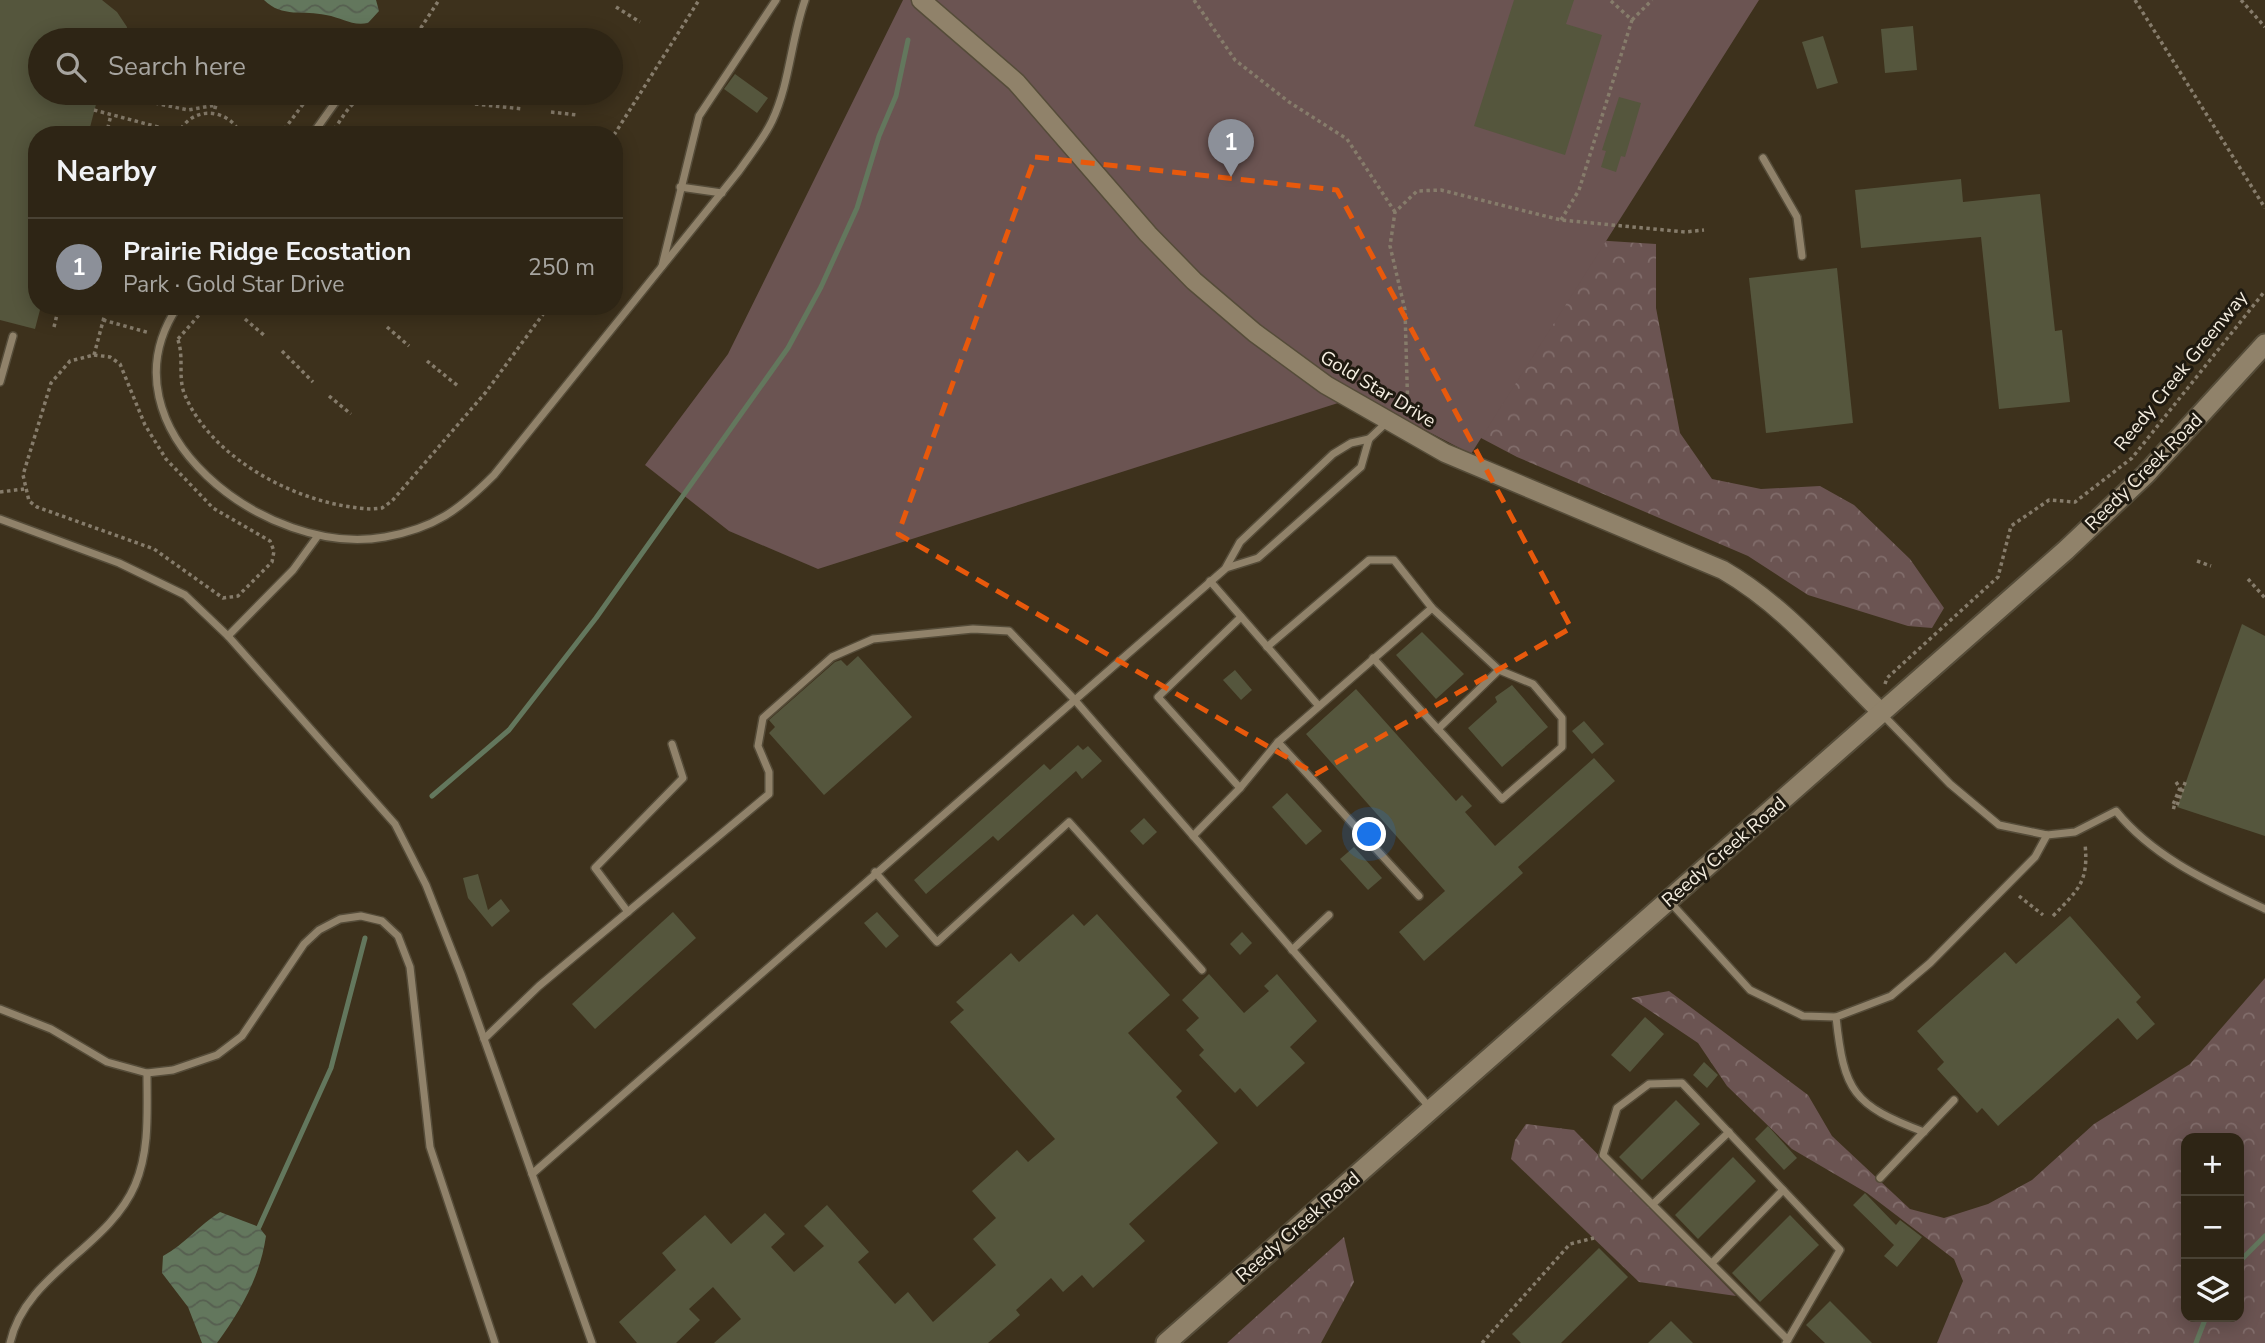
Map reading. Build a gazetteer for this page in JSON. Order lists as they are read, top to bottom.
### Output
{
  "streets": {
    "main road": ["Reedy Creek Road"],
    "street": ["Gold Star Drive"],
    "path": ["Reedy Creek Greenway"]
  },
  "crossings": [
    ["Gold Star Drive", "Reedy Creek Road"]
  ],
  "page": {
    "search": "Search here",
    "pins": "1",
    "heading": "Nearby",
    "list": [
      {
        "mark": "1",
        "name": "Prairie Ridge Ecostation",
        "note": "Park · Gold Star Drive",
        "value": "250 m"
      }
    ],
    "map_buttons": ["+", "−"]
  }
}
